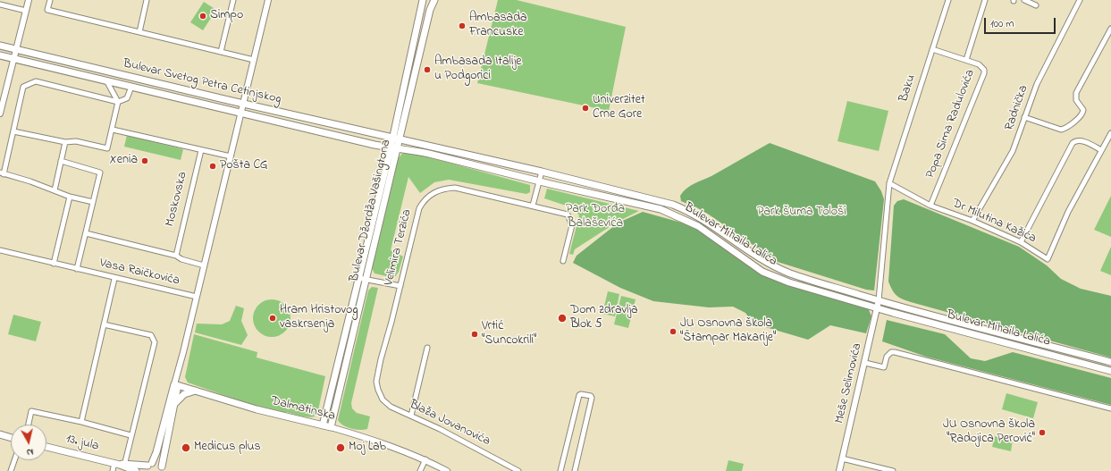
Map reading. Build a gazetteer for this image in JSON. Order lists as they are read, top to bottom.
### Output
{
  "streets": {
    "main road": [
      "Bulevar Svetog Petra Cetinjskog",
      "Bulevar Džordža Vašingtona",
      "Bulevar Mihaila Lalića",
      "Dalmatinska",
      "13. jula"
    ],
    "street": [
      "Baku",
      "Radnička",
      "Popa Sima Radulovića",
      "Moskovska",
      "Dr Milutina Kažića",
      "Velimira Terzića",
      "Vasa Raičkovića",
      "Meše Selimovića",
      "Blaža Jovanovića"
    ]
  },
  "crossings": [
    ["Bulevar Svetog Petra Cetinjskog", "Bulevar Džordža Vašingtona"],
    ["Bulevar Svetog Petra Cetinjskog", "Bulevar Mihaila Lalića"],
    ["Baku", "Popa Sima Radulovića"],
    ["Baku", "Dr Milutina Kažića"],
    ["Baku", "Bulevar Mihaila Lalića"],
    ["Baku", "Meše Selimovića"],
    ["Radnička", "Dr Milutina Kažića"],
    ["Popa Sima Radulovića", "Dr Milutina Kažića"],
    ["Moskovska", "Vasa Raičkovića"],
    ["Bulevar Džordža Vašingtona", "Bulevar Mihaila Lalića"],
    ["Bulevar Džordža Vašingtona", "Dalmatinska"],
    ["Bulevar Mihaila Lalića", "Meše Selimovića"],
    ["Velimira Terzića", "Blaža Jovanovića"]
  ],
  "parks": ["Park Đorđa Balaševića", "Park šuma Tološi"],
  "places": [
    "Simpo",
    "Ambasada Francuske",
    "Ambasada Italije u Podgorici",
    "Univerzitet Crne Gore",
    "Xenia",
    "Pošta CG",
    "Hram Hristovog vaskrsenja",
    "Dom zdravlja Blok 5",
    "JU Osnovna škola \"Štampar Makarije\"",
    "Vrtić \"Suncokrili\"",
    "JU Osnovna škola \"Radojica Perović\"",
    "Medicus plus",
    "Moj Lab"
  ],
  "scale_bar": "100 m",
  "north": "bottom"
}
